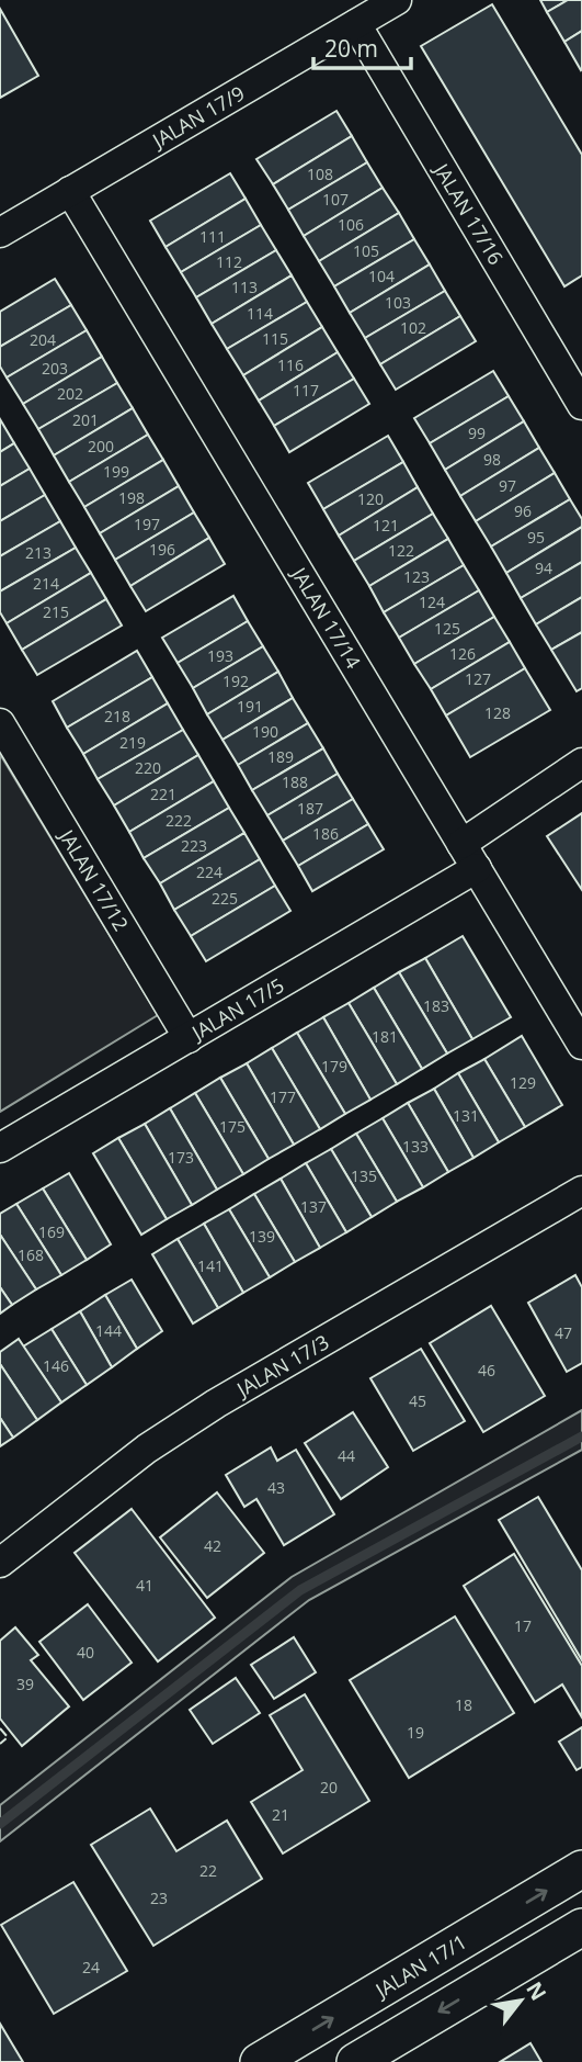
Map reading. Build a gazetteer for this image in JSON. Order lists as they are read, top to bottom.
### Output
{
  "streets": {
    "street": [
      "JALAN 17/9",
      "JALAN 17/16",
      "JALAN 17/14",
      "JALAN 17/12",
      "JALAN 17/5",
      "JALAN 17/3",
      "JALAN 17/1"
    ]
  },
  "crossings": [
    ["JALAN 17/9", "JALAN 17/16"],
    ["JALAN 17/9", "JALAN 17/14"],
    ["JALAN 17/14", "JALAN 17/5"],
    ["JALAN 17/12", "JALAN 17/5"]
  ],
  "house_numbers": [
    "108",
    "107",
    "106",
    "111",
    "105",
    "112",
    "104",
    "113",
    "103",
    "114",
    "102",
    "115",
    "204",
    "116",
    "203",
    "117",
    "202",
    "201",
    "99",
    "200",
    "98",
    "199",
    "97",
    "198",
    "120",
    "96",
    "197",
    "121",
    "95",
    "196",
    "122",
    "213",
    "94",
    "123",
    "214",
    "124",
    "215",
    "125",
    "126",
    "193",
    "127",
    "192",
    "191",
    "128",
    "218",
    "190",
    "219",
    "189",
    "220",
    "188",
    "221",
    "187",
    "222",
    "186",
    "223",
    "224",
    "225",
    "183",
    "181",
    "179",
    "129",
    "177",
    "131",
    "175",
    "133",
    "173",
    "135",
    "137",
    "169",
    "139",
    "168",
    "141",
    "144",
    "47",
    "146",
    "46",
    "45",
    "44",
    "43",
    "42",
    "41",
    "17",
    "40",
    "39",
    "18",
    "19",
    "20",
    "21",
    "22",
    "23",
    "24"
  ],
  "scale_bar": "20 m",
  "north": "top right"
}
